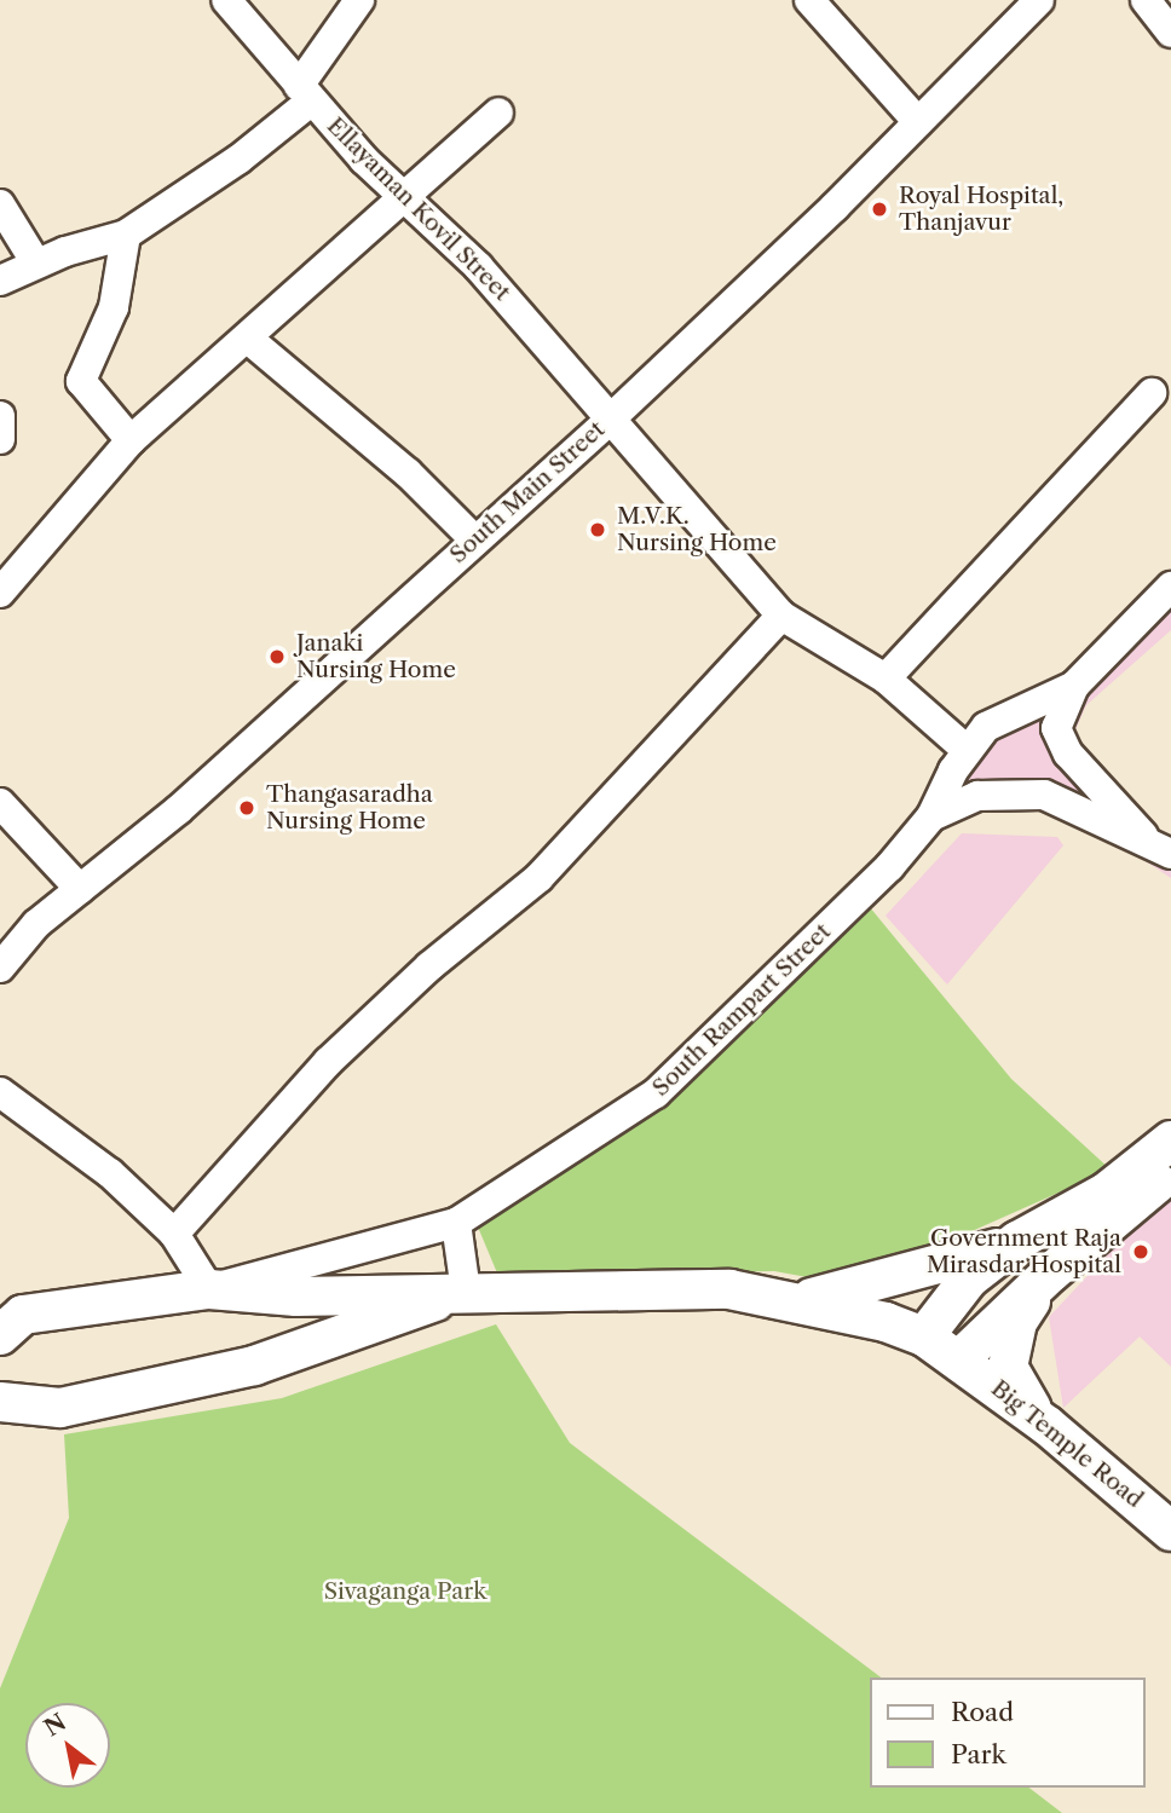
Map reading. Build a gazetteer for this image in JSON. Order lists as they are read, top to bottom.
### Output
{
  "streets": {
    "main road": ["Big Temple Road"],
    "street": ["Ellayaman Kovil Street", "South Main Street", "South Rampart Street"]
  },
  "crossings": [
    ["Ellayaman Kovil Street", "South Main Street"],
    ["Ellayaman Kovil Street", "South Rampart Street"]
  ],
  "parks": ["Sivaganga Park"],
  "places": [
    "Royal Hospital, Thanjavur",
    "M.V.K. Nursing Home",
    "Janaki Nursing Home",
    "Thangasaradha Nursing Home",
    "Government Raja Mirasdar Hospital"
  ],
  "legend": ["Road", "Park"],
  "north": "top left"
}
